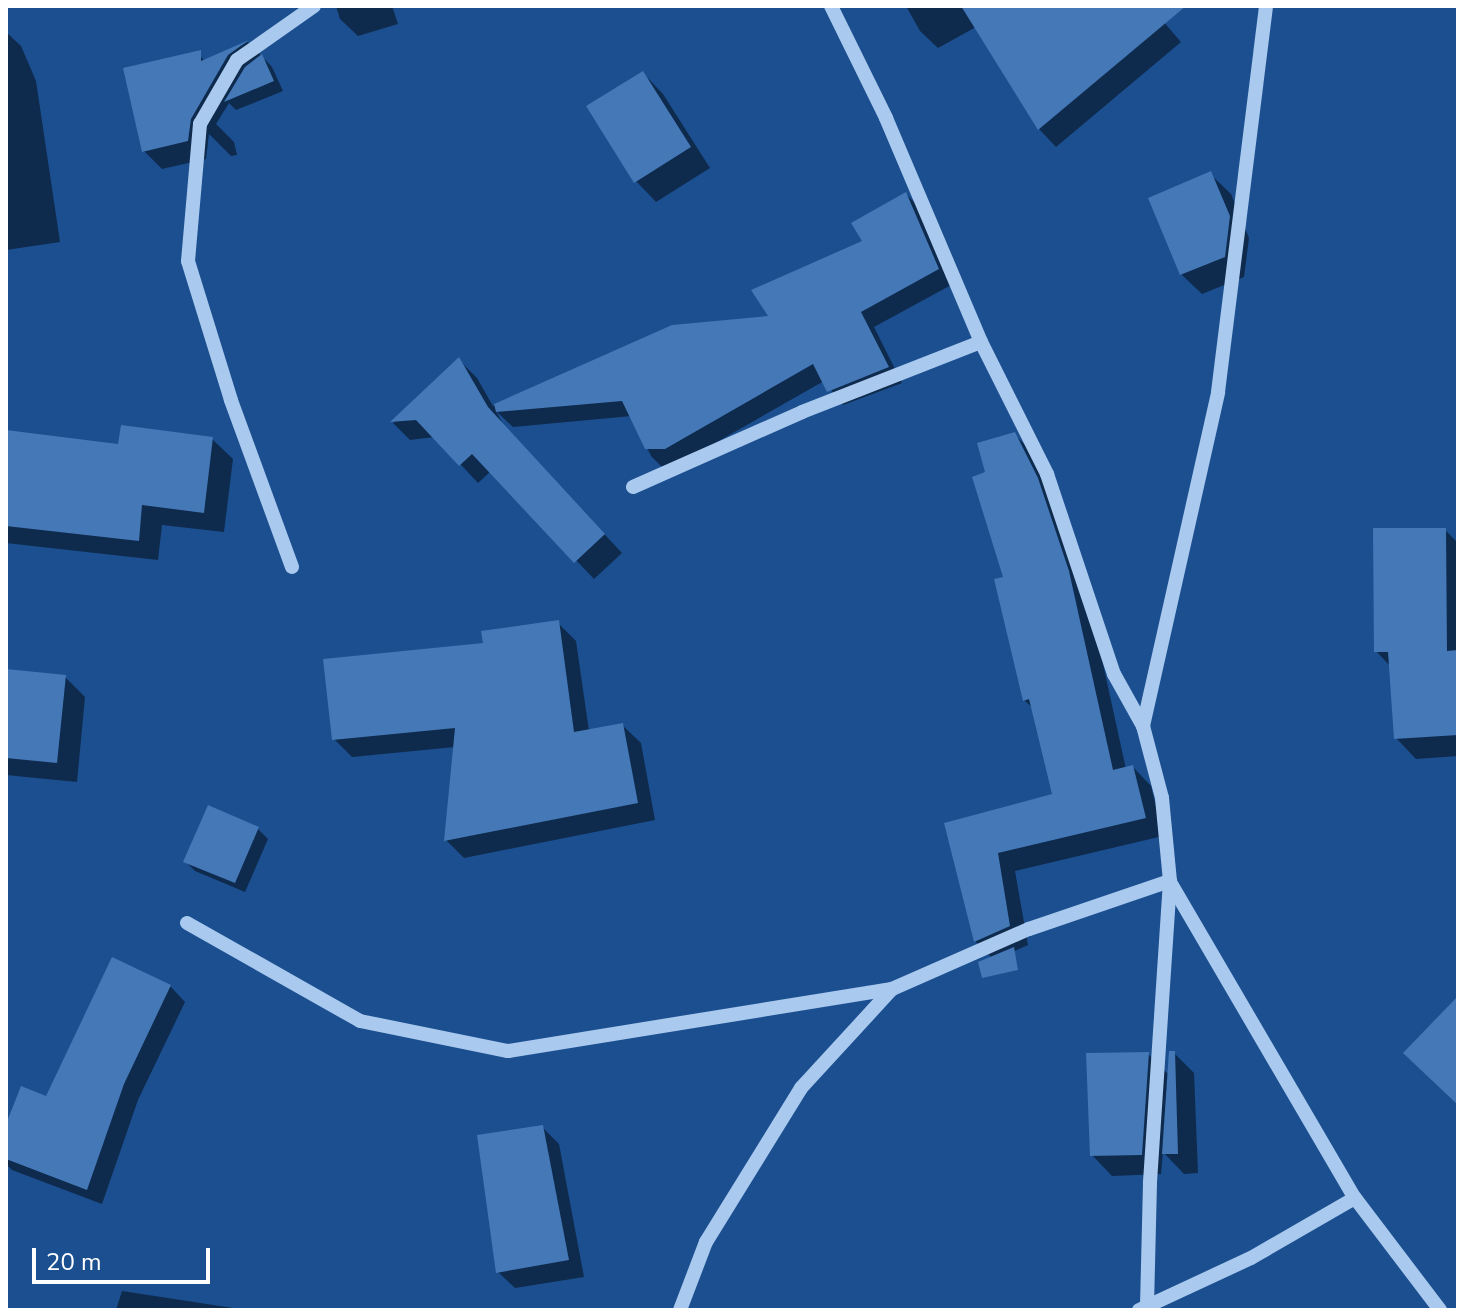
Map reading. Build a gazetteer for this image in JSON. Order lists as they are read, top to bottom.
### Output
{
  "scale_bar": "20 m"
}
